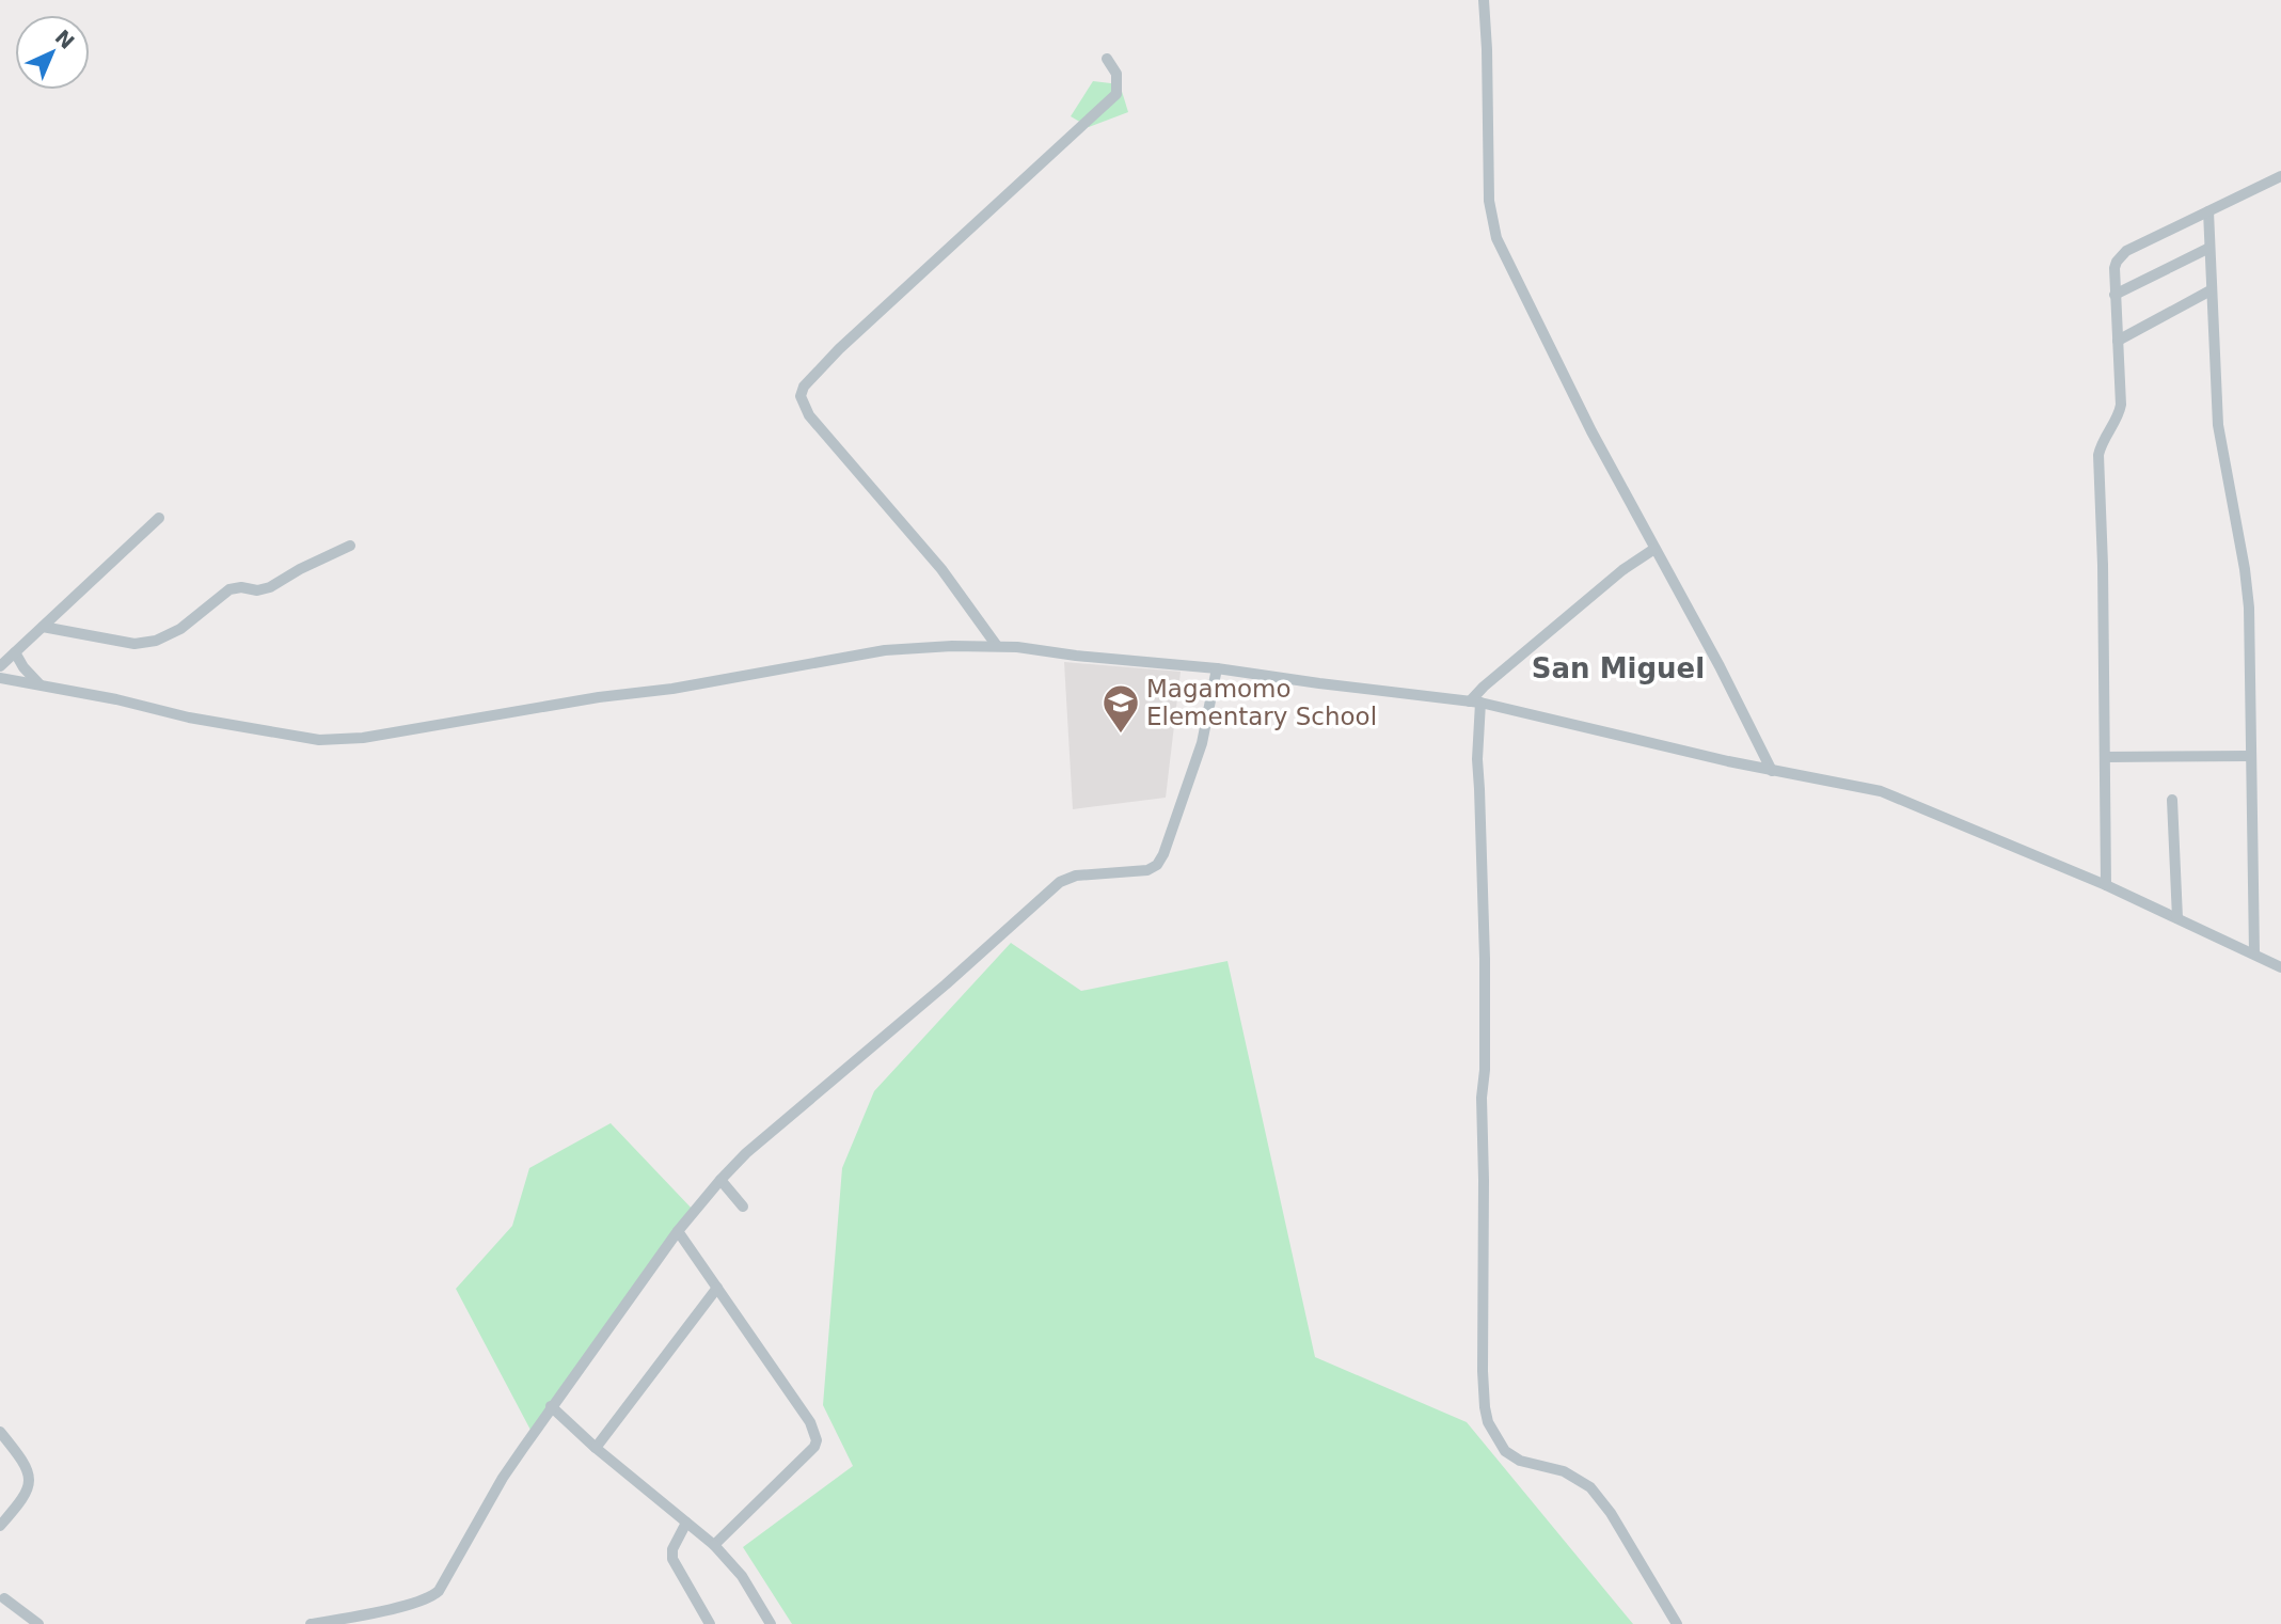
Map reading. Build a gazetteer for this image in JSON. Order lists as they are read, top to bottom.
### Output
{
  "districts": ["San Miguel"],
  "places": {
    "school or university": ["Magamomo Elementary School"]
  },
  "north": "top right"
}
